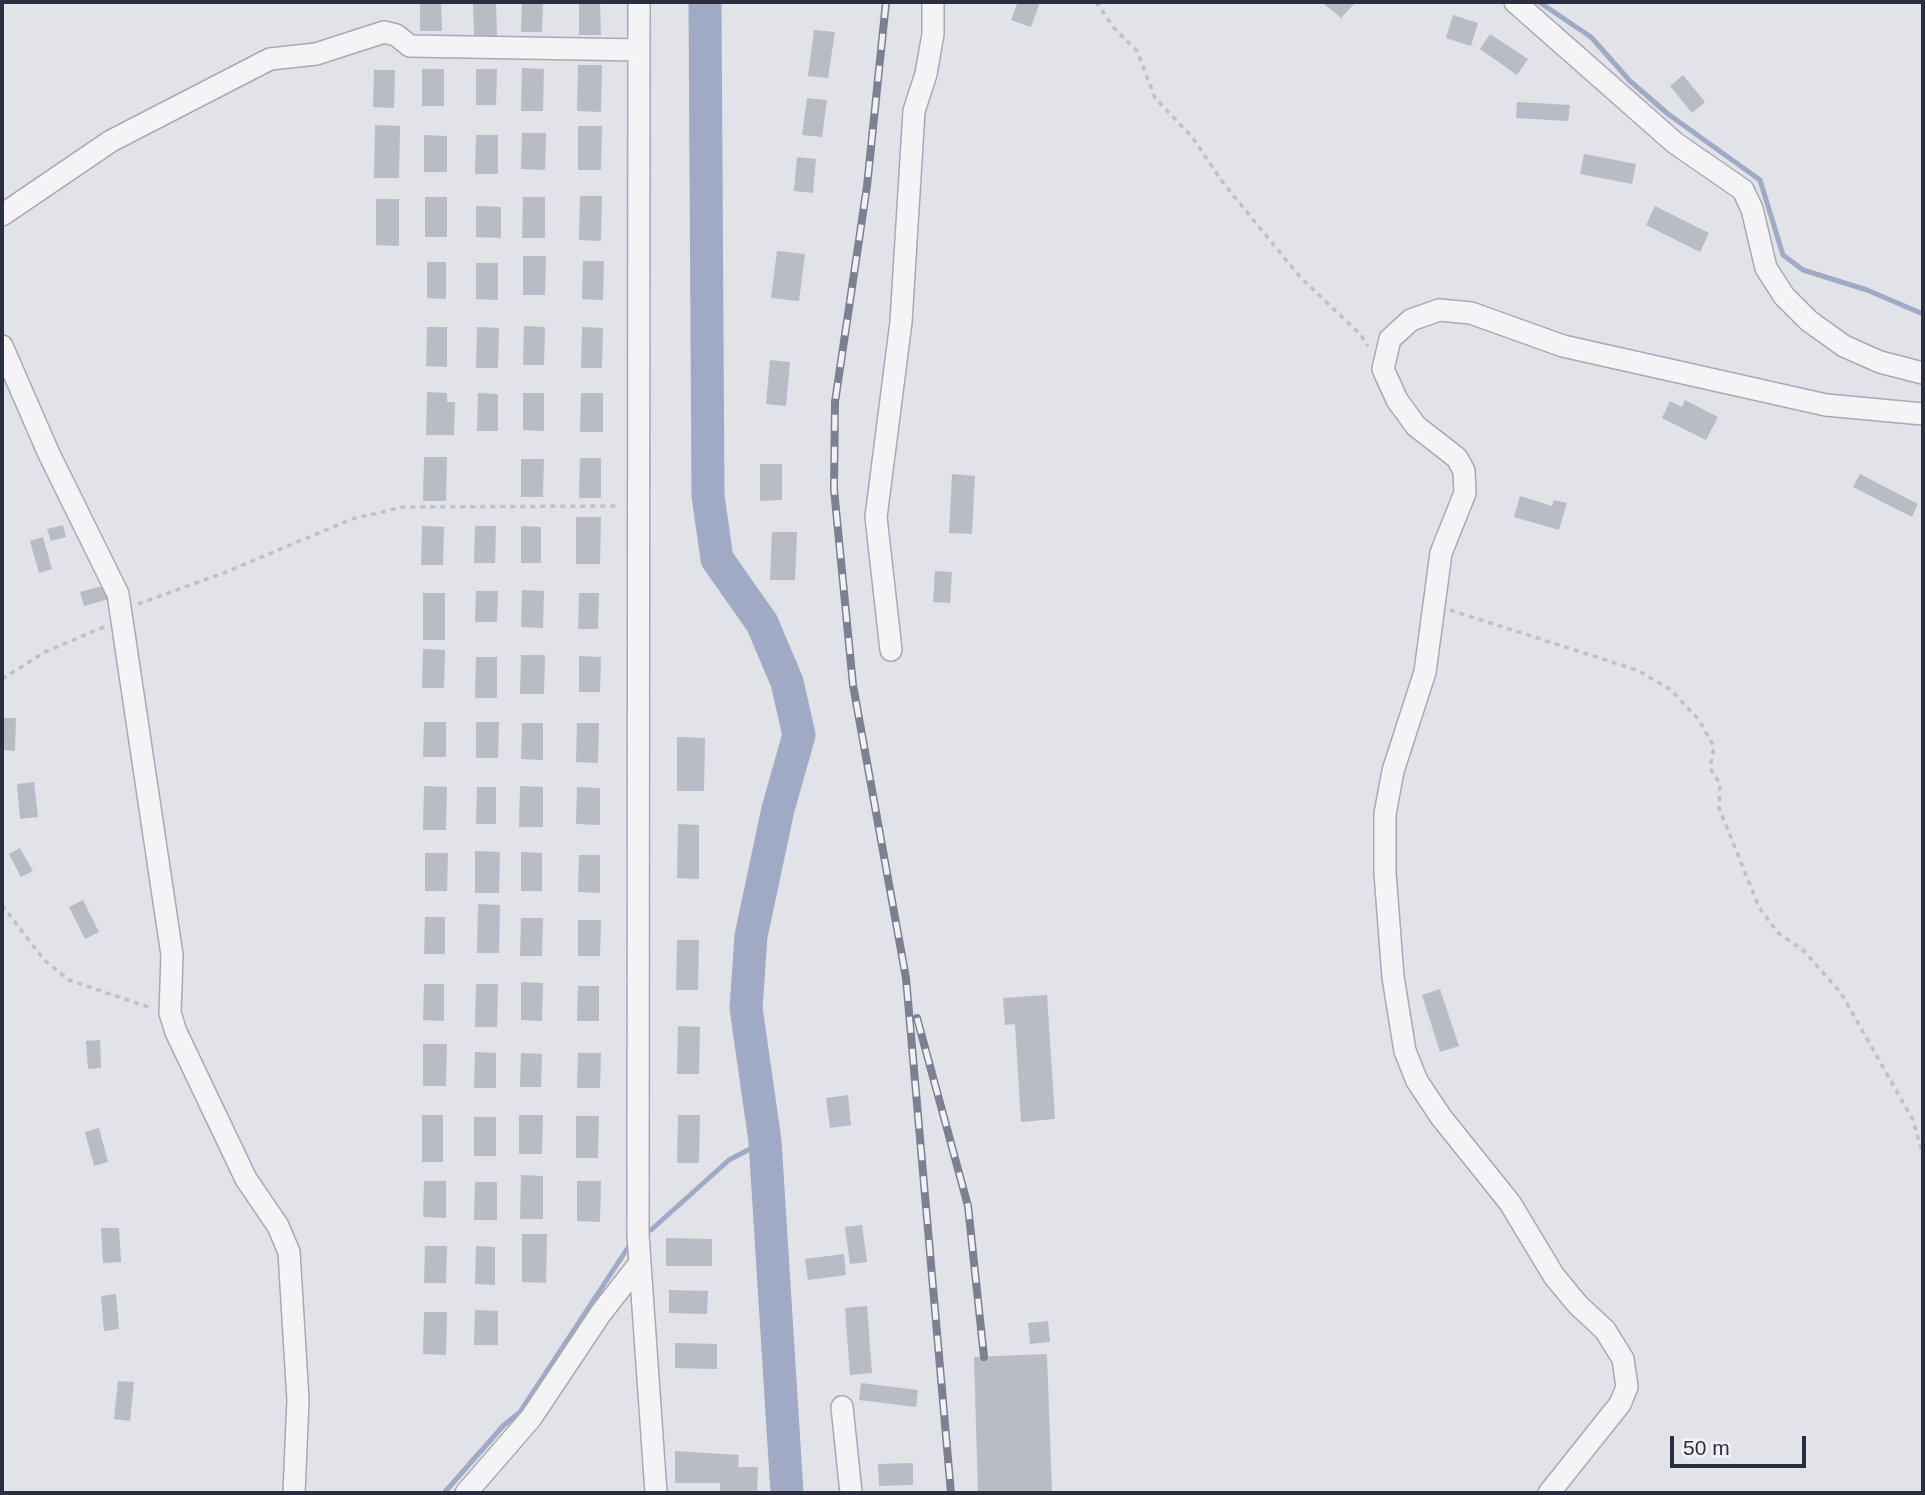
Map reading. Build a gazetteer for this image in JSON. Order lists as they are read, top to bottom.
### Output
{
  "scale_bar": "50 m"
}
